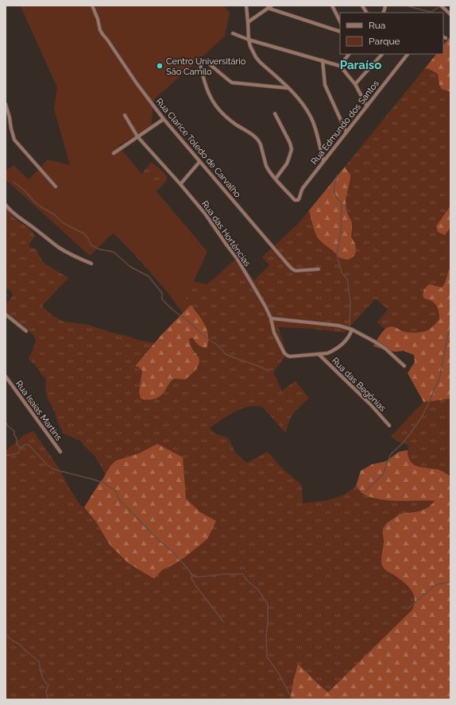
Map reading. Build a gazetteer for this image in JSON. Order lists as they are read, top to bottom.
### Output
{
  "streets": {
    "street": [
      "Rua Edmundo dos Santos",
      "Rua Clarice Toledo de Carvalho",
      "Rua das Hortências",
      "Rua das Begônias",
      "Rua Isaías Martins"
    ]
  },
  "crossings": [
    ["Rua das Hortências", "Rua das Begônias"]
  ],
  "districts": ["Paraíso"],
  "places": ["Centro Universitário São Camilo"],
  "legend": ["Rua", "Parque"]
}
